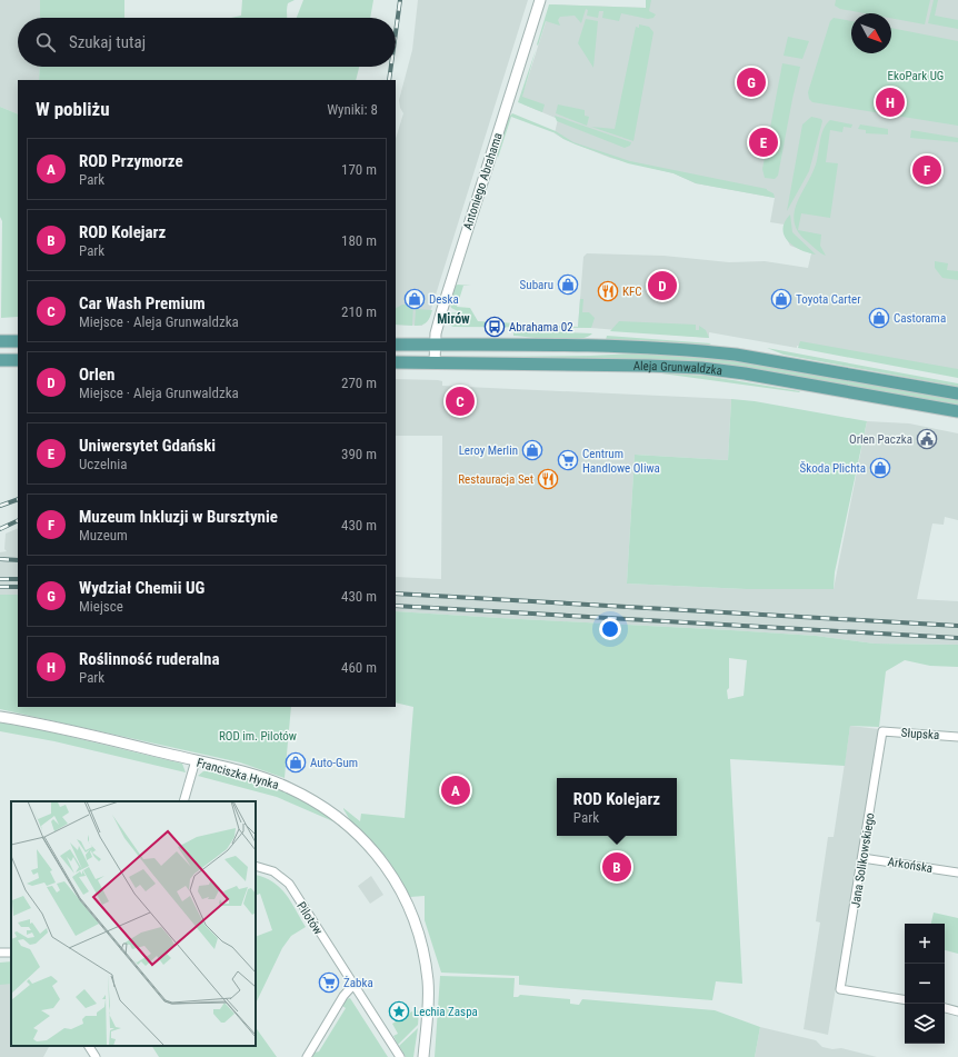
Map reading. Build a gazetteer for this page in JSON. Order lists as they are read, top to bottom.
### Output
{
  "streets": {
    "main road": ["Aleja Grunwaldzka"],
    "street": [
      "Antoniego Abrahama",
      "Słupska",
      "Franciszka Hynka",
      "Jana Solikowskiego",
      "Arkońska",
      "Pilotów"
    ]
  },
  "crossings": [
    ["Antoniego Abrahama", "Aleja Grunwaldzka"],
    ["Słupska", "Jana Solikowskiego"],
    ["Jana Solikowskiego", "Arkońska"]
  ],
  "districts": ["Mirów"],
  "parks": ["EkoPark UG", "ROD im. Pilotów"],
  "places": {
    "shop": [
      "Subaru",
      "Deska",
      "Toyota Carter",
      "Castorama",
      "Leroy Merlin",
      "Škoda Plichta",
      "Auto-Gum"
    ],
    "restaurant": ["KFC", "Restauracja Set"],
    "bus stop": ["Abrahama 02"],
    "public building": ["Orlen Paczka"],
    "supermarket": ["Centrum Handlowe Oliwa", "Żabka"],
    "place": ["Lechia Zaspa"]
  },
  "north": "bottom right",
  "page": {
    "search": "Szukaj tutaj",
    "pins": [
      "G",
      "H",
      "E",
      "F",
      "D",
      "C",
      "A",
      "B"
    ],
    "heading": ["W pobliżu", "Wyniki: 8"],
    "list": [
      {
        "mark": "A",
        "name": "ROD Przymorze",
        "note": "Park",
        "value": "170 m"
      },
      {
        "mark": "B",
        "name": "ROD Kolejarz",
        "note": "Park",
        "value": "180 m"
      },
      {
        "mark": "C",
        "name": "Car Wash Premium",
        "note": "Miejsce · Aleja Grunwaldzka",
        "value": "210 m"
      },
      {
        "mark": "D",
        "name": "Orlen",
        "note": "Miejsce · Aleja Grunwaldzka",
        "value": "270 m"
      },
      {
        "mark": "E",
        "name": "Uniwersytet Gdański",
        "note": "Uczelnia",
        "value": "390 m"
      },
      {
        "mark": "F",
        "name": "Muzeum Inkluzji w Bursztynie",
        "note": "Muzeum",
        "value": "430 m"
      },
      {
        "mark": "G",
        "name": "Wydział Chemii UG",
        "note": "Miejsce",
        "value": "430 m"
      },
      {
        "mark": "H",
        "name": "Roślinność ruderalna",
        "note": "Park",
        "value": "460 m"
      }
    ],
    "popup": ["ROD Kolejarz", "Park"],
    "map_buttons": ["+", "−"]
  }
}
